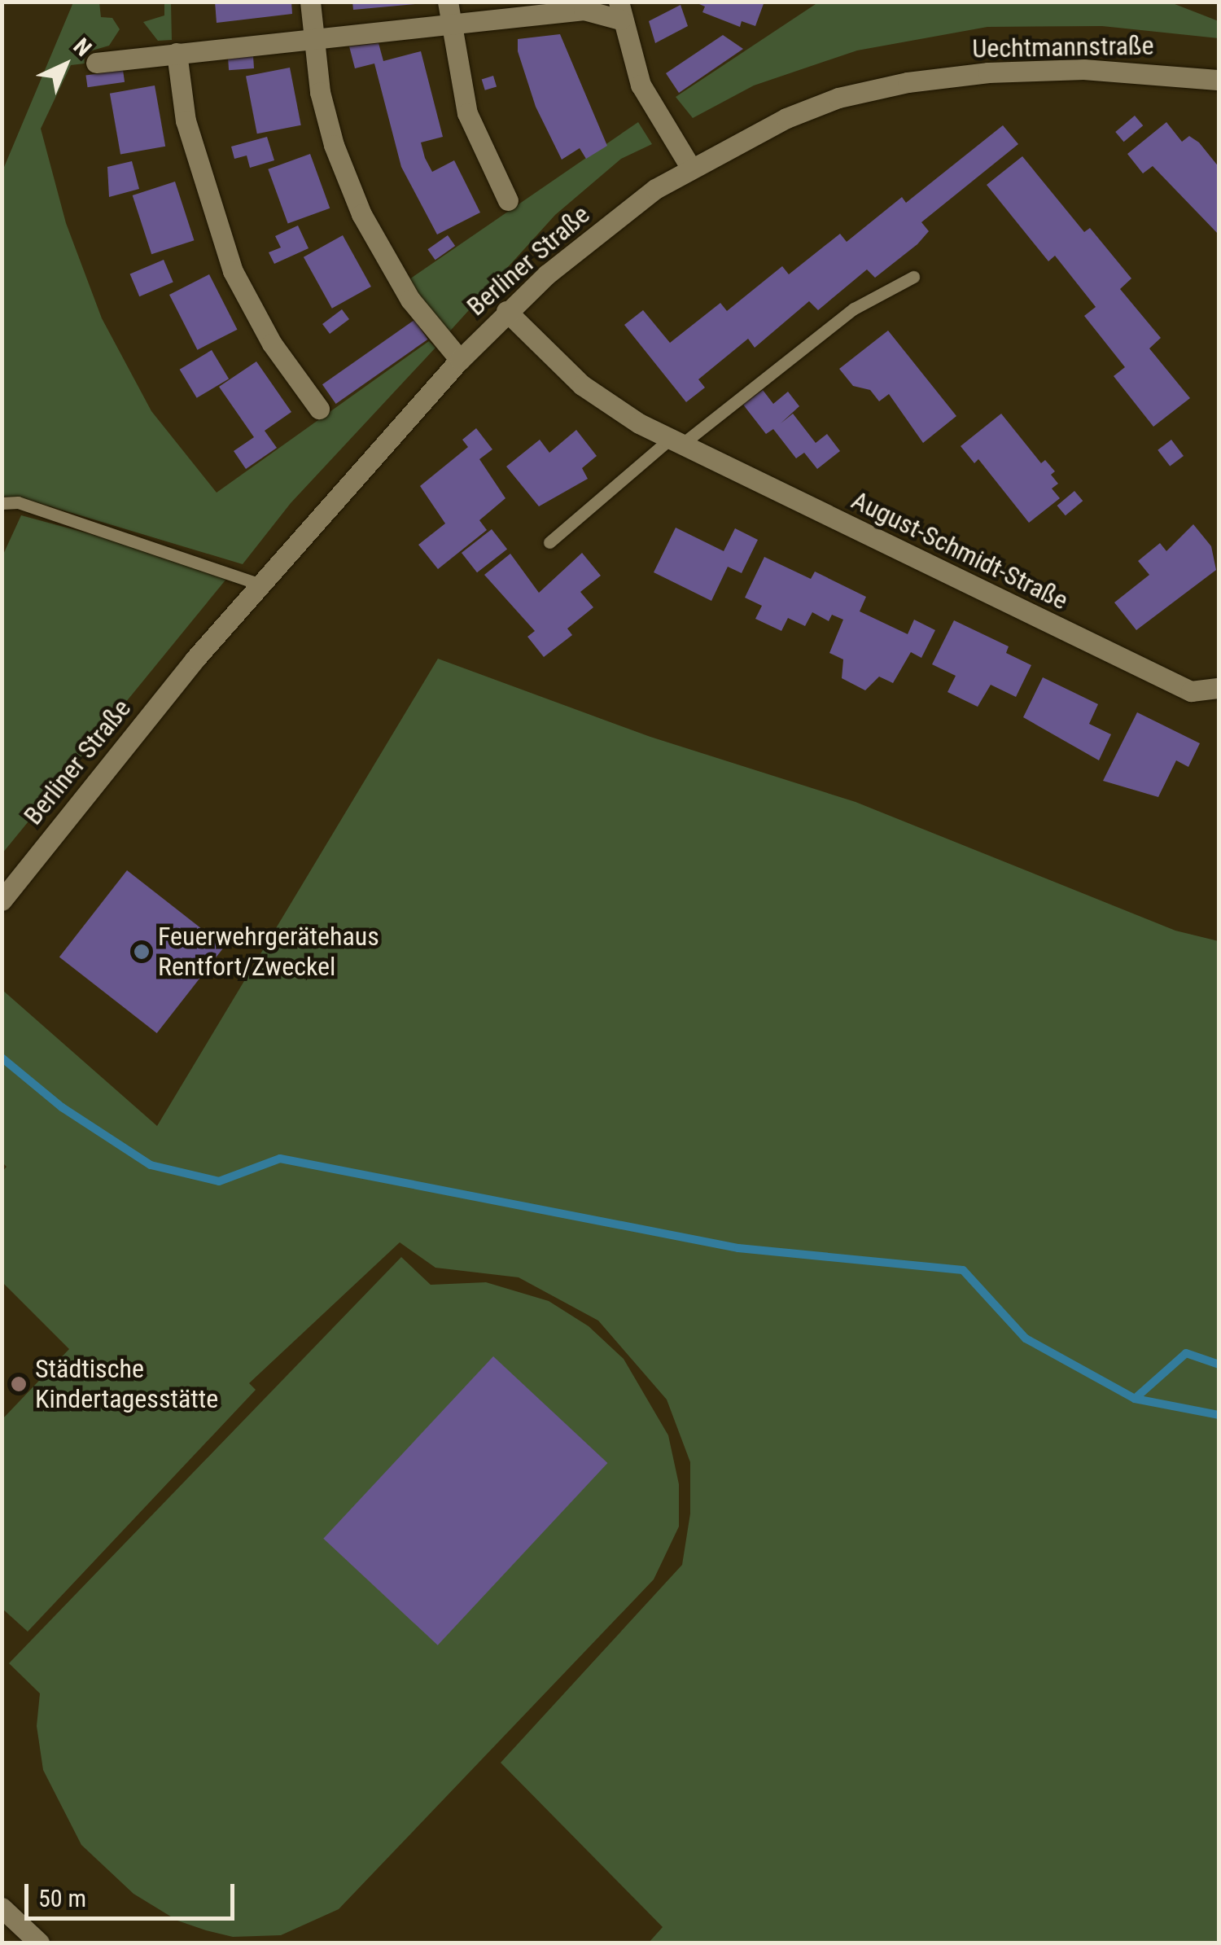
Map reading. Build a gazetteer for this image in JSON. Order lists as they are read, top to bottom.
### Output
{
  "streets": {
    "street": ["Uechtmannstraße", "Berliner Straße", "August-Schmidt-Straße"]
  },
  "crossings": [
    ["Uechtmannstraße", "Berliner Straße"],
    ["Berliner Straße", "August-Schmidt-Straße"]
  ],
  "places": ["Feuerwehrgerätehaus Rentfort/Zweckel", "Städtische Kindertagesstätte"],
  "scale_bar": "50 m",
  "north": "top right"
}
